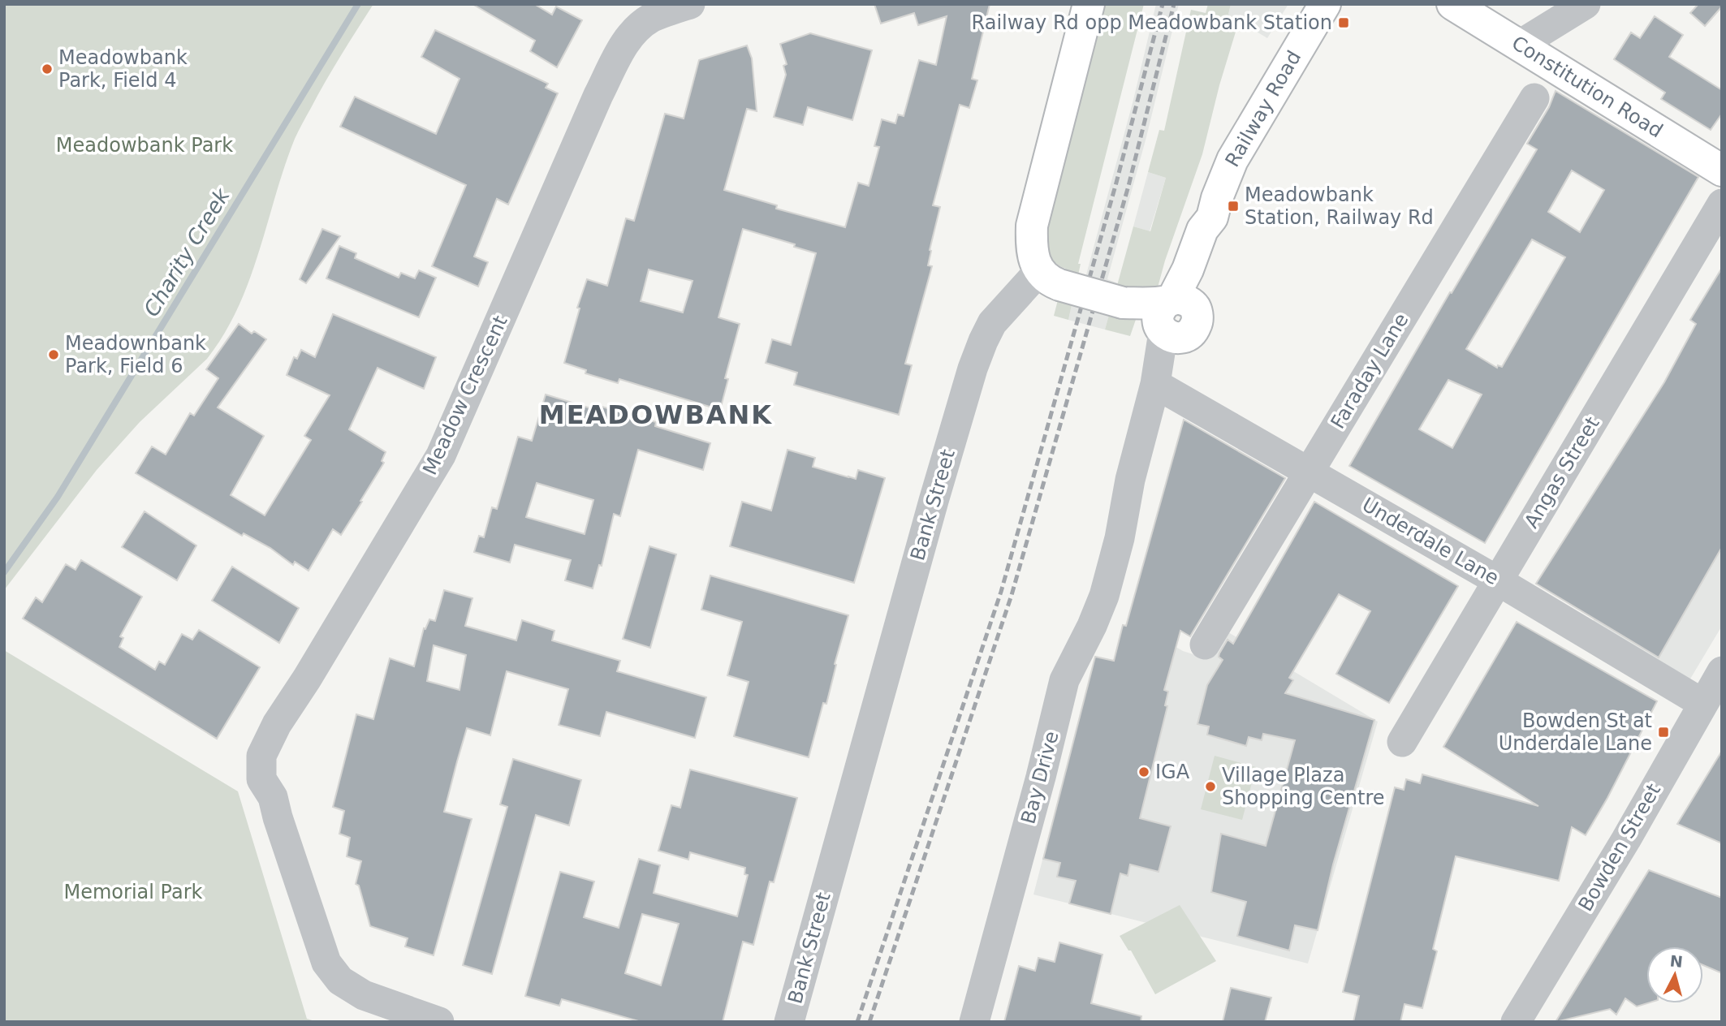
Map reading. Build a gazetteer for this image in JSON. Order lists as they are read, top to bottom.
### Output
{
  "streets": {
    "main road": ["Constitution Road", "Railway Road"],
    "street": [
      "Faraday Lane",
      "Meadow Crescent",
      "Angas Street",
      "Bank Street",
      "Underdale Lane",
      "Bay Drive",
      "Bowden Street"
    ]
  },
  "crossings": [
    ["Railway Road", "Bay Drive"],
    ["Faraday Lane", "Underdale Lane"],
    ["Angas Street", "Underdale Lane"],
    ["Underdale Lane", "Bay Drive"],
    ["Underdale Lane", "Bowden Street"]
  ],
  "districts": ["MEADOWBANK"],
  "water": ["Charity Creek"],
  "parks": ["Meadowbank Park", "Memorial Park"],
  "places": {
    "transit": ["Railway Rd opp Meadowbank Station", "Meadowbank Station, Railway Rd", "Bowden St at Underdale Lane"],
    "other": [
      "Meadowbank Park, Field 4",
      "Meadownbank Park, Field 6",
      "IGA",
      "Village Plaza Shopping Centre"
    ]
  },
  "north": "top"
}
